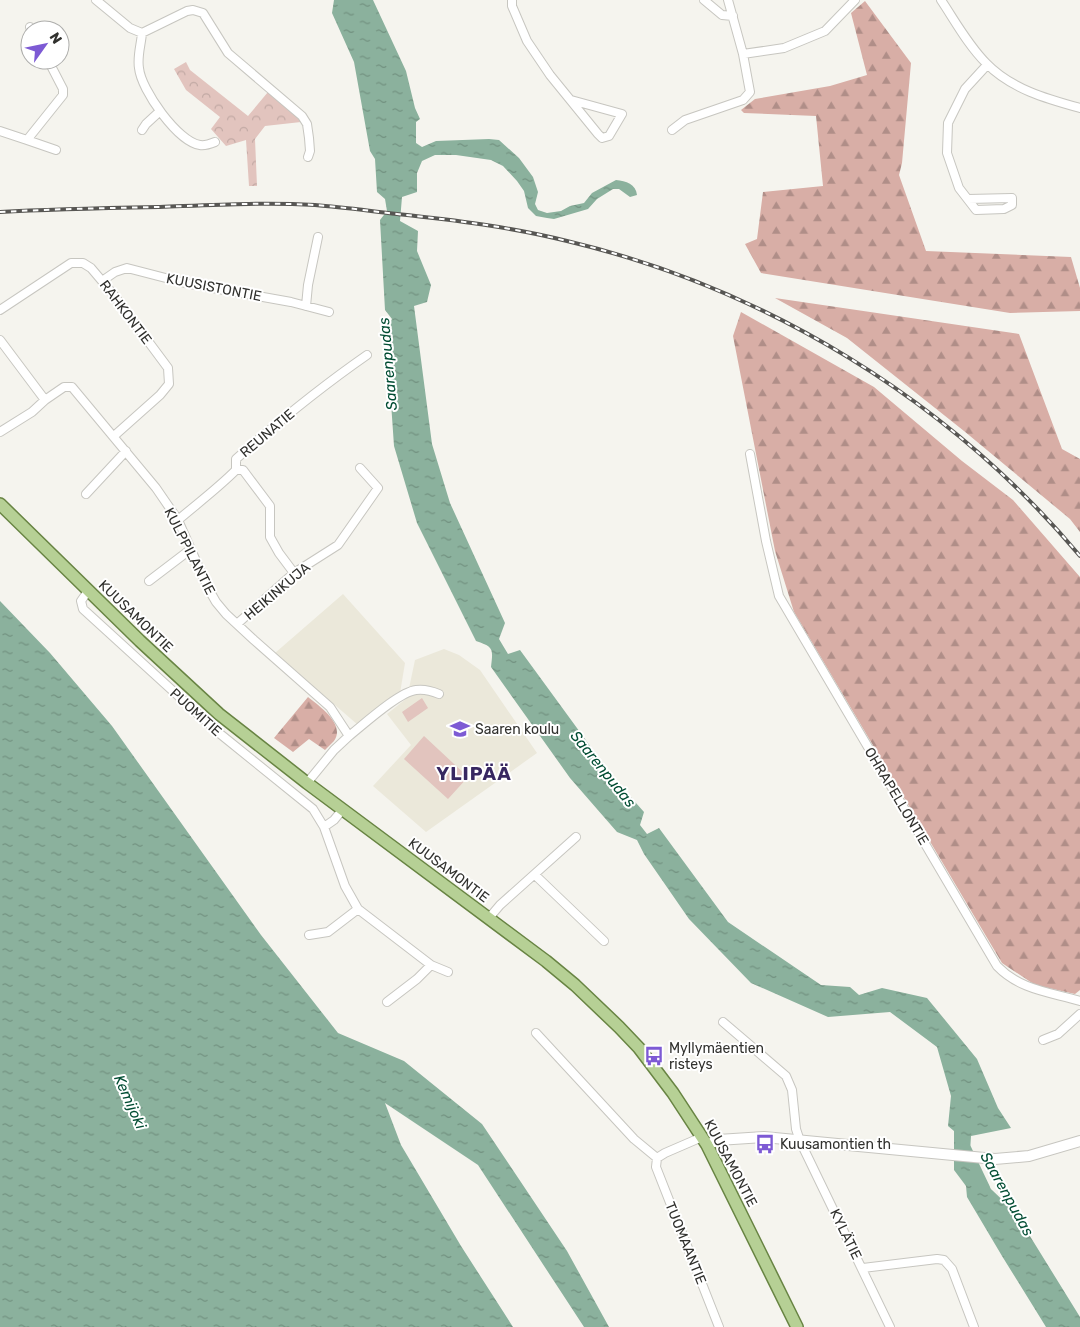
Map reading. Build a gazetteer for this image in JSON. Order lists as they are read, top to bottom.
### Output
{
  "streets": {
    "main road": ["KUUSAMONTIE"],
    "street": [
      "KUUSISTONTIE",
      "RAHKONTIE",
      "REUNATIE",
      "KULPPILANTIE",
      "HEIKINKUJA",
      "PUOMITIE",
      "OHRAPELLONTIE",
      "KYLÄTIE",
      "TUOMAANTIE"
    ]
  },
  "crossings": [
    ["KUUSISTONTIE", "RAHKONTIE"],
    ["RAHKONTIE", "KULPPILANTIE"],
    ["REUNATIE", "KULPPILANTIE"],
    ["KULPPILANTIE", "HEIKINKUJA"],
    ["KUUSAMONTIE", "PUOMITIE"]
  ],
  "districts": ["YLIPÄÄ"],
  "water": ["Saarenpudas", "Kemijoki"],
  "places": {
    "school or university": ["Saaren koulu"],
    "bus stop": ["Myllymäentien risteys", "Kuusamontien th"]
  },
  "north": "top right"
}
